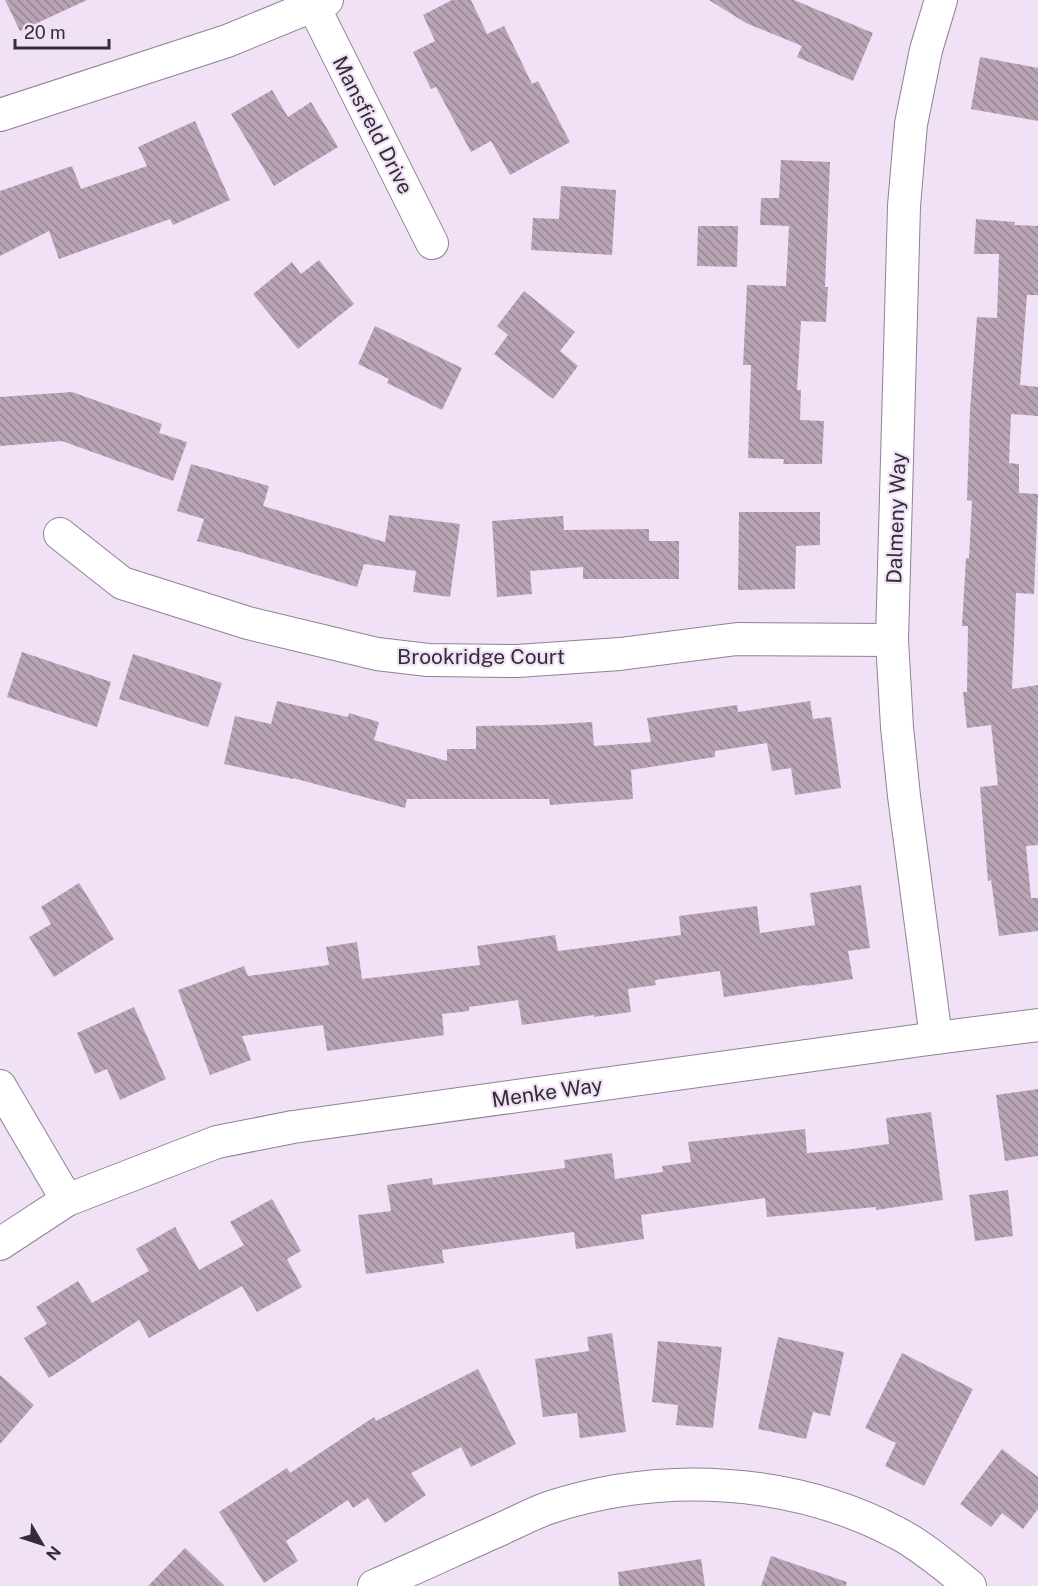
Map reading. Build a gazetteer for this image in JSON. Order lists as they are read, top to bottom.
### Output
{
  "streets": {
    "street": [
      "Mansfield Drive",
      "Dalmeny Way",
      "Brookridge Court",
      "Menke Way"
    ]
  },
  "crossings": [
    ["Dalmeny Way", "Brookridge Court"],
    ["Dalmeny Way", "Menke Way"]
  ],
  "scale_bar": "20 m",
  "north": "bottom right"
}
